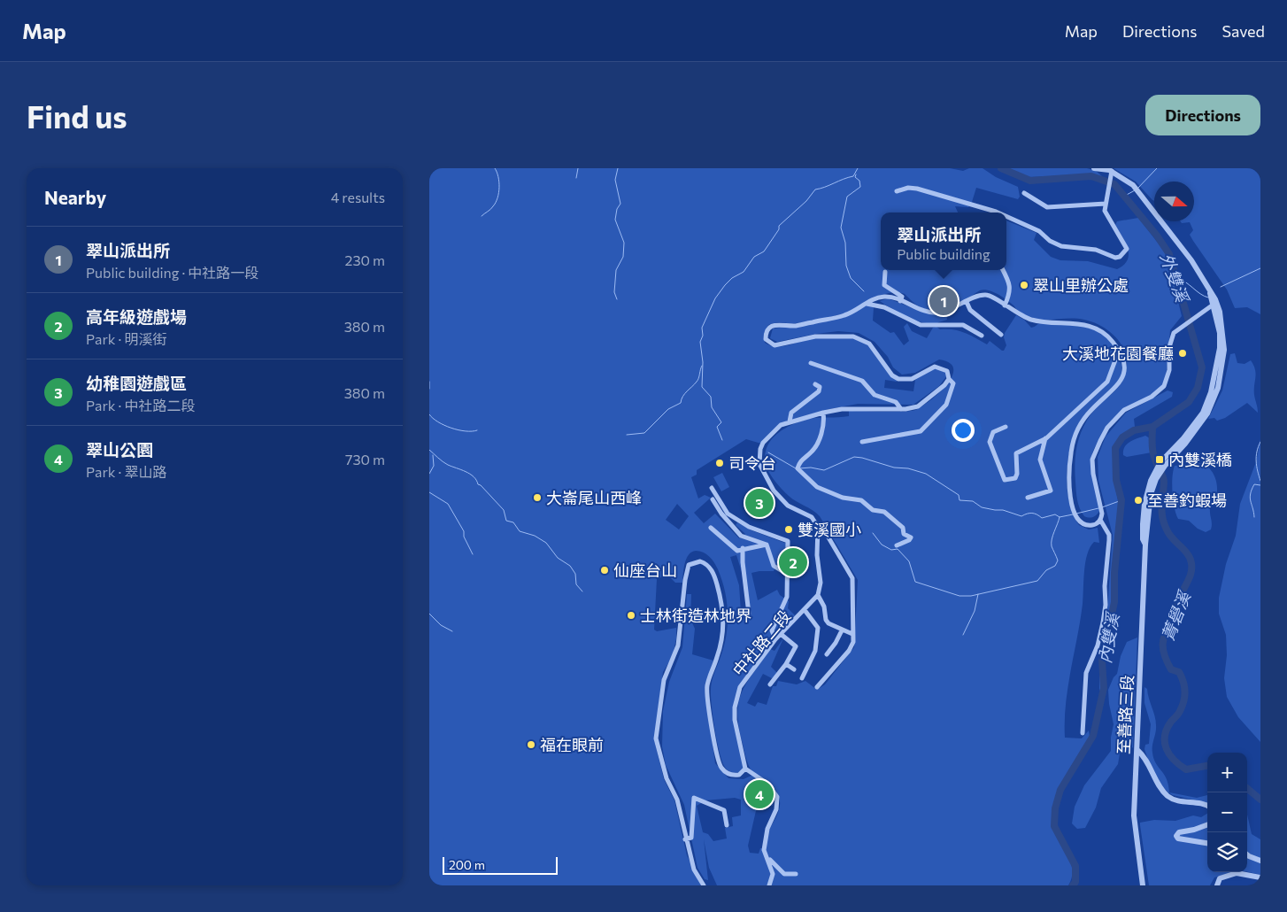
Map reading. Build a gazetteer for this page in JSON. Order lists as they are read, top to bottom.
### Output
{
  "streets": {
    "street": ["中社路二段", "至善路三段"]
  },
  "water": ["外雙溪", "菁礐溪", "內雙溪"],
  "places": {
    "other": [
      "翠山里辦公處",
      "大溪地花園餐廳",
      "司令台",
      "大崙尾山西峰",
      "至善釣蝦場",
      "雙溪國小",
      "仙座台山",
      "士林街造林地界",
      "福在眼前"
    ],
    "transit": ["內雙溪橋"]
  },
  "scale_bar": "200 m",
  "north": "right",
  "page": {
    "header": "Map",
    "nav": ["Map", "Directions", "Saved"],
    "buttons": "Directions",
    "title": "Find us",
    "heading": ["Nearby", "4 results"],
    "popup": ["翠山派出所", "Public building"],
    "list": [
      {
        "mark": "1",
        "name": "翠山派出所",
        "note": "Public building · 中社路一段",
        "value": "230 m"
      },
      {
        "mark": "2",
        "name": "高年級遊戲場",
        "note": "Park · 明溪街",
        "value": "380 m"
      },
      {
        "mark": "3",
        "name": "幼稚園遊戲區",
        "note": "Park · 中社路二段",
        "value": "380 m"
      },
      {
        "mark": "4",
        "name": "翠山公園",
        "note": "Park · 翠山路",
        "value": "730 m"
      }
    ],
    "pins": [
      "1",
      "3",
      "2",
      "4"
    ],
    "map_buttons": ["+", "−"],
    "scale": "200 m"
  }
}
